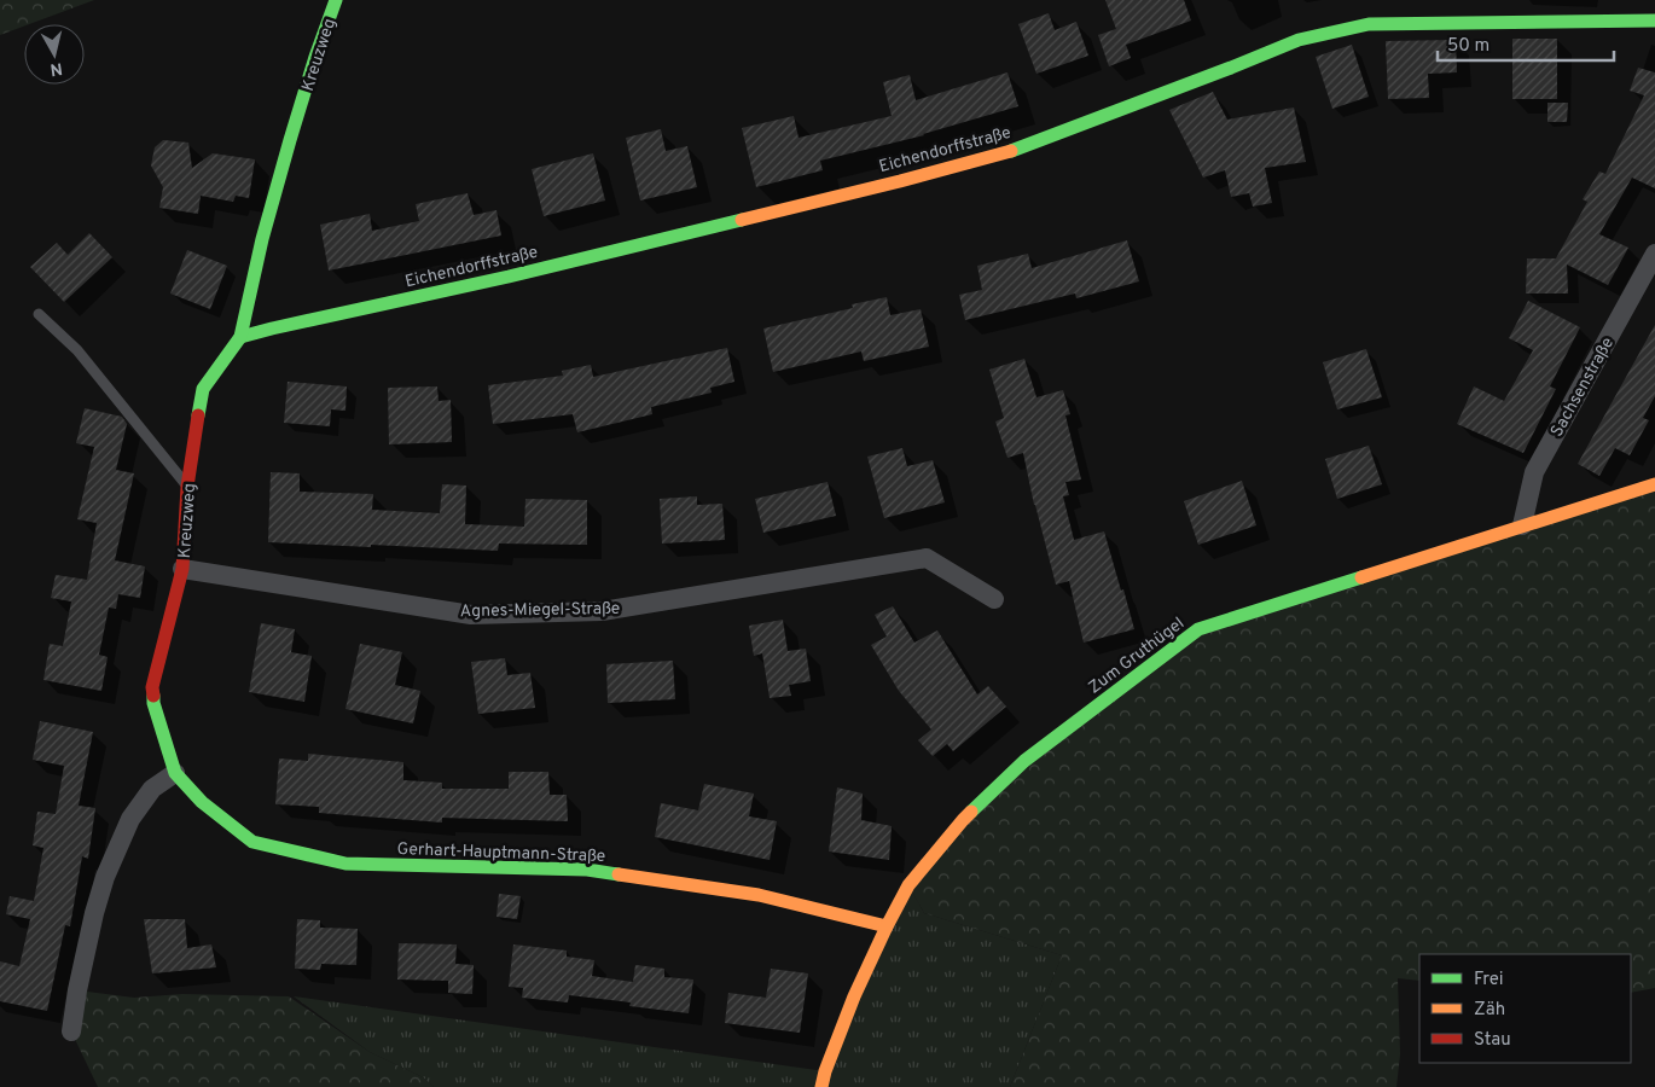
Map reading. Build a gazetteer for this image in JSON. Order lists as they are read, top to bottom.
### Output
{
  "streets": {
    "street": [
      "Kreuzweg",
      "Eichendorffstraße",
      "Sachsenstraße",
      "Agnes-Miegel-Straße",
      "Zum Gruthügel",
      "Gerhart-Hauptmann-Straße"
    ]
  },
  "crossings": [
    ["Kreuzweg", "Eichendorffstraße"],
    ["Kreuzweg", "Agnes-Miegel-Straße"],
    ["Kreuzweg", "Gerhart-Hauptmann-Straße"],
    ["Sachsenstraße", "Zum Gruthügel"],
    ["Zum Gruthügel", "Gerhart-Hauptmann-Straße"]
  ],
  "legend": ["Frei", "Zäh", "Stau"],
  "scale_bar": "50 m",
  "north": "bottom"
}
